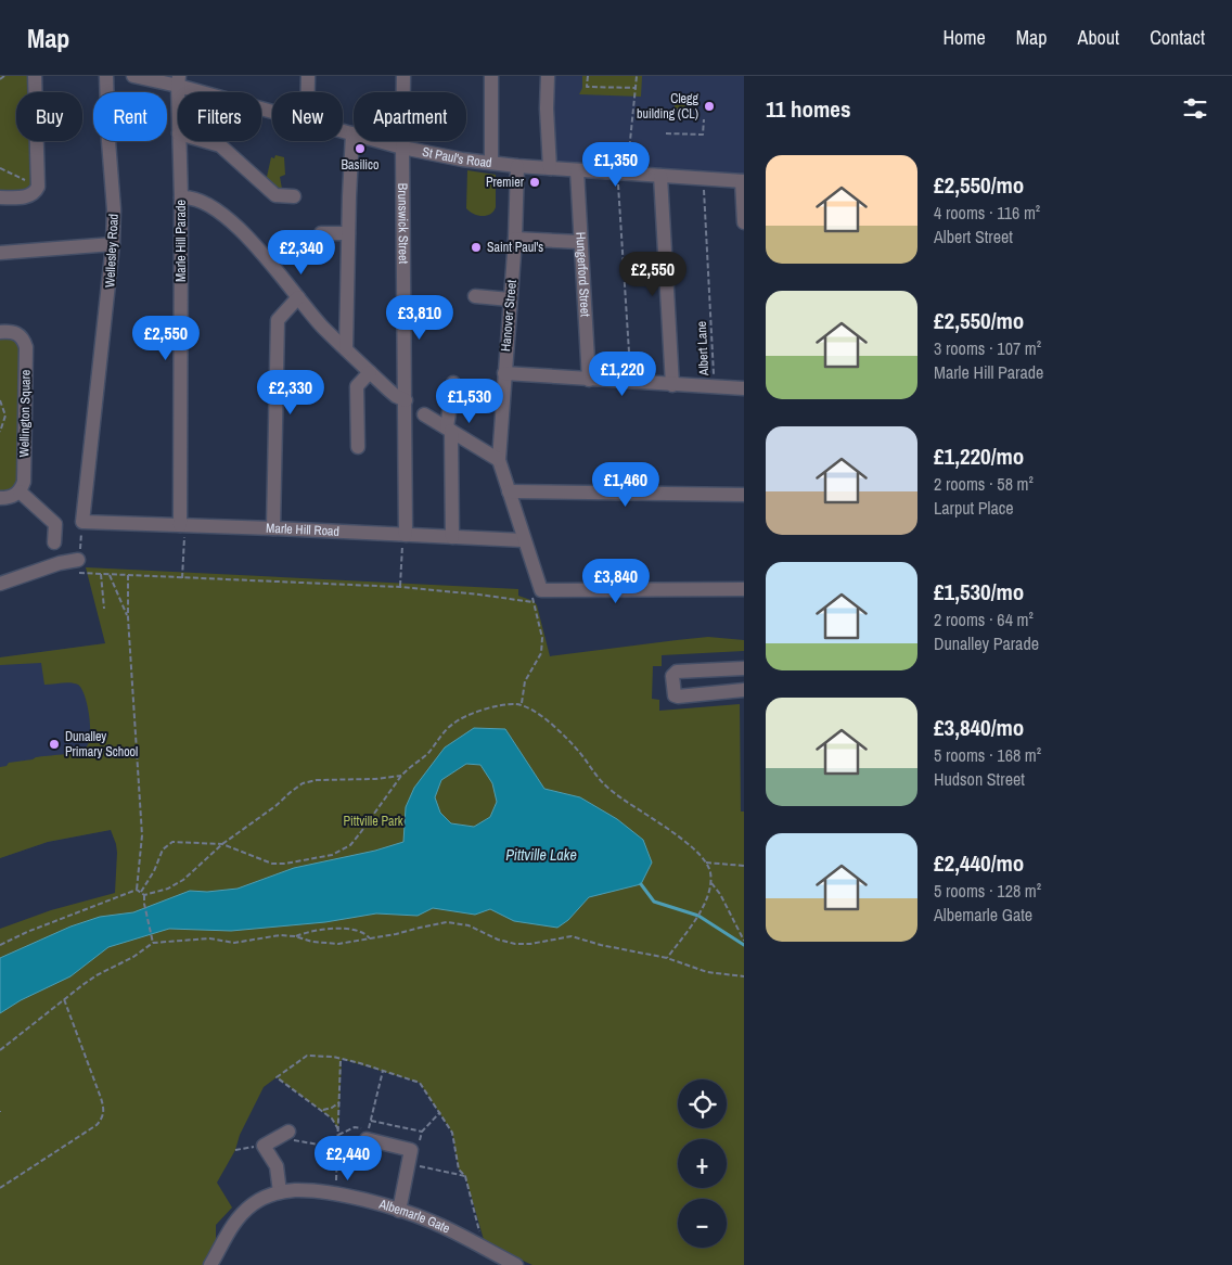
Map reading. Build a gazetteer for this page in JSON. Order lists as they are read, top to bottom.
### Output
{
  "streets": {
    "street": [
      "St Paul's Road",
      "Brunswick Street",
      "Marle Hill Parade",
      "Wellesley Road",
      "Hungerford Street",
      "Hanover Street",
      "Wellington Square",
      "Marle Hill Road",
      "Albemarle Gate"
    ],
    "path": ["Albert Lane"]
  },
  "crossings": [
    ["St Paul's Road", "Brunswick Street"],
    ["St Paul's Road", "Hungerford Street"],
    ["St Paul's Road", "Hanover Street"],
    ["St Paul's Road", "Albert Lane"],
    ["Brunswick Street", "Marle Hill Road"],
    ["Marle Hill Parade", "Marle Hill Road"],
    ["Wellesley Road", "Marle Hill Road"],
    ["Hanover Street", "Marle Hill Road"]
  ],
  "water": ["Pittville Lake"],
  "parks": ["Pittville Park"],
  "places": [
    "Clegg building (CL)",
    "Basilico",
    "Premier",
    "Saint Paul's",
    "Dunalley Primary School"
  ],
  "page": {
    "header": "Map",
    "nav": [
      "Home",
      "Map",
      "About",
      "Contact"
    ],
    "heading": "11 homes",
    "chip": [
      "Buy",
      "Rent",
      "Filters",
      "New",
      "Apartment"
    ],
    "list": [
      {
        "name": "£2,550/mo",
        "note": "4 rooms · 116 m² · Albert Street"
      },
      {
        "name": "£2,550/mo",
        "note": "3 rooms · 107 m² · Marle Hill Parade"
      },
      {
        "name": "£1,220/mo",
        "note": "2 rooms · 58 m² · Larput Place"
      },
      {
        "name": "£1,530/mo",
        "note": "2 rooms · 64 m² · Dunalley Parade"
      },
      {
        "name": "£3,840/mo",
        "note": "5 rooms · 168 m² · Hudson Street"
      },
      {
        "name": "£2,440/mo",
        "note": "5 rooms · 128 m² · Albemarle Gate"
      }
    ],
    "price": [
      "£1,350",
      "£2,340",
      "£2,550",
      "£3,810",
      "£2,550",
      "£1,220",
      "£2,330",
      "£1,530",
      "£1,460",
      "£3,840",
      "£2,440"
    ],
    "map_buttons": ["+", "−"]
  }
}
